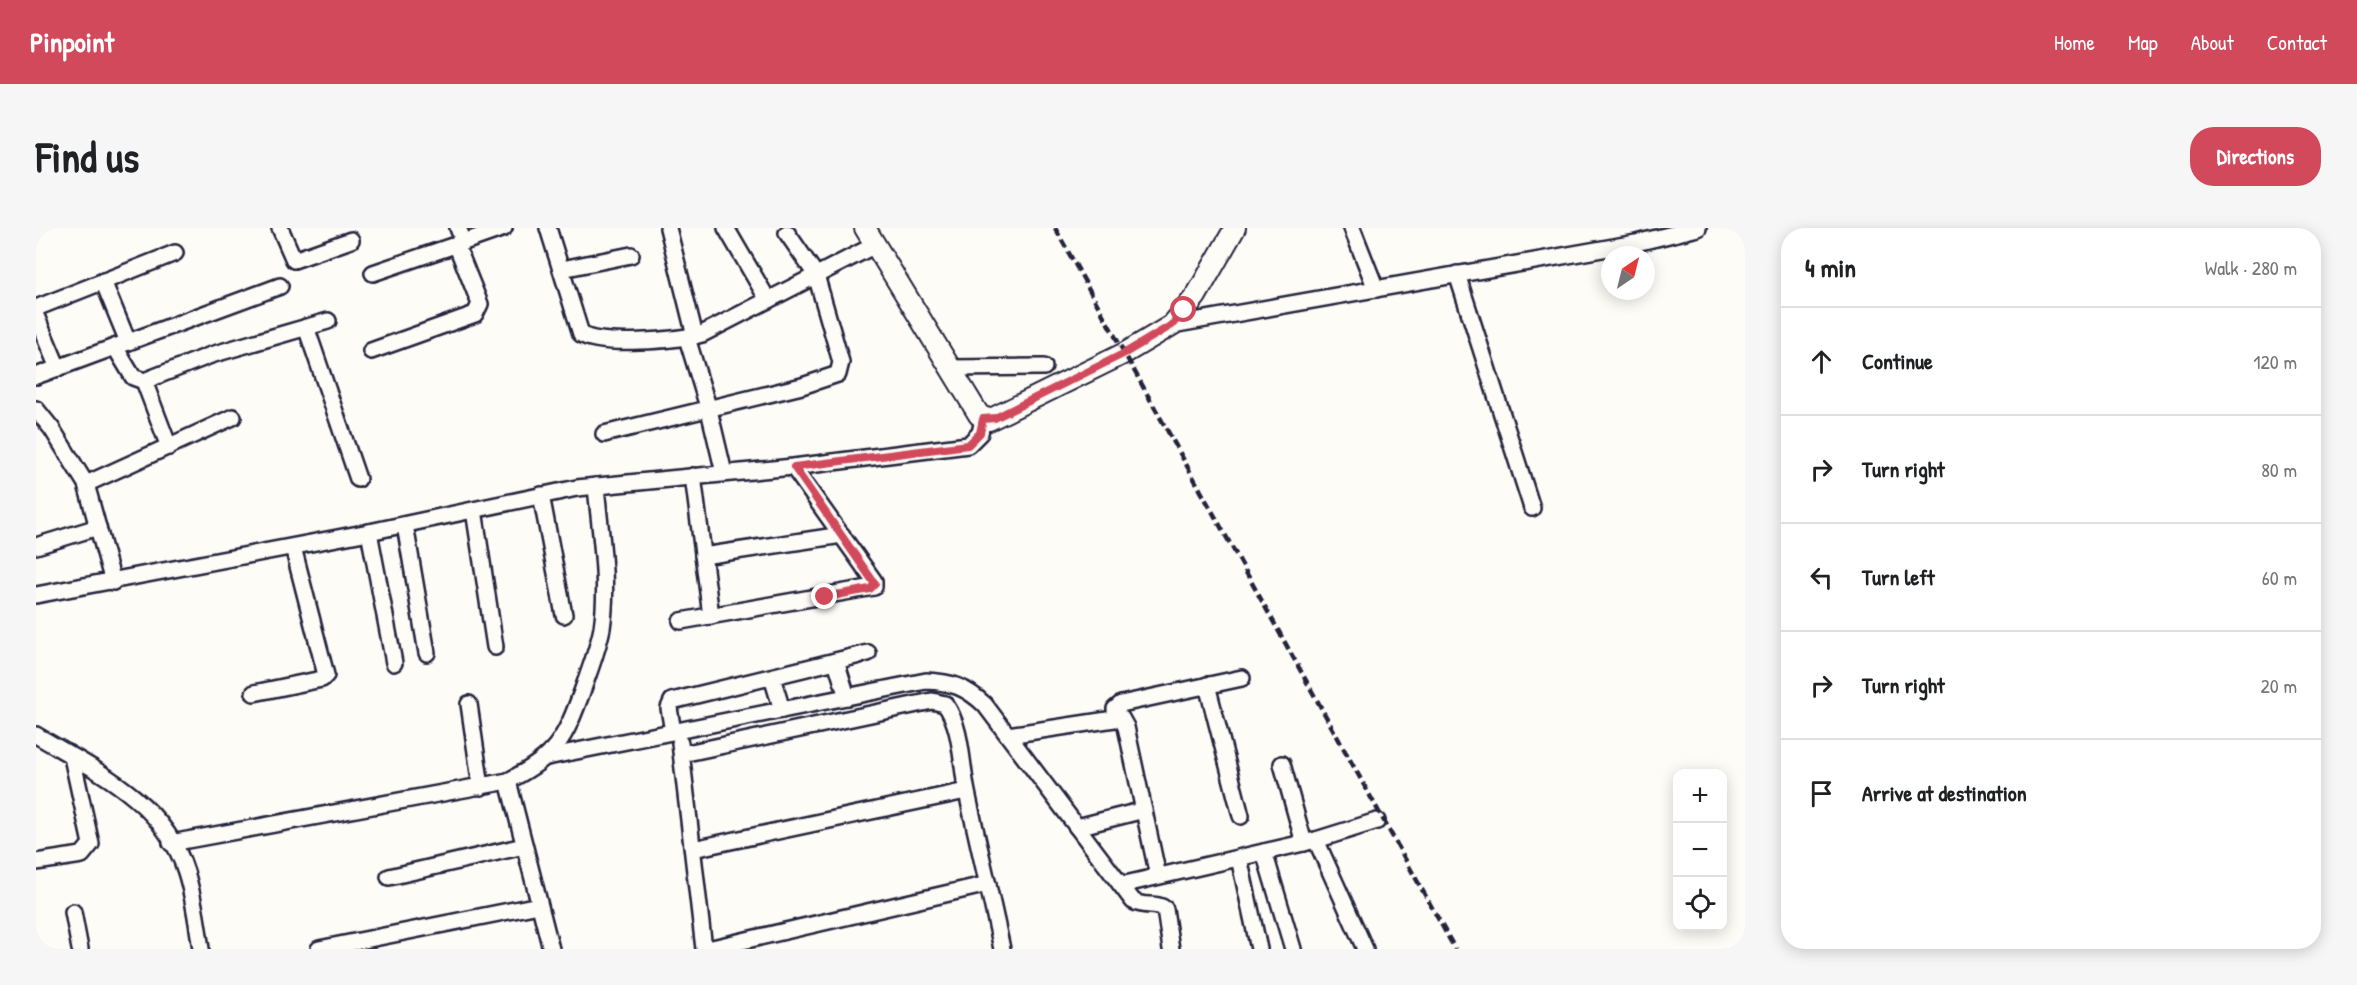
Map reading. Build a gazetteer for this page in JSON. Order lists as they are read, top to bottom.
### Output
{
  "north": "top right",
  "page": {
    "header": "Pinpoint",
    "nav": [
      "Home",
      "Map",
      "About",
      "Contact"
    ],
    "buttons": "Directions",
    "title": "Find us",
    "heading": ["4 min", "Walk · 280 m"],
    "list": [
      ["Continue", "120 m"],
      ["Turn right", "80 m"],
      ["Turn left", "60 m"],
      ["Turn right", "20 m"],
      "Arrive at destination"
    ],
    "map_buttons": ["+", "−"]
  }
}
